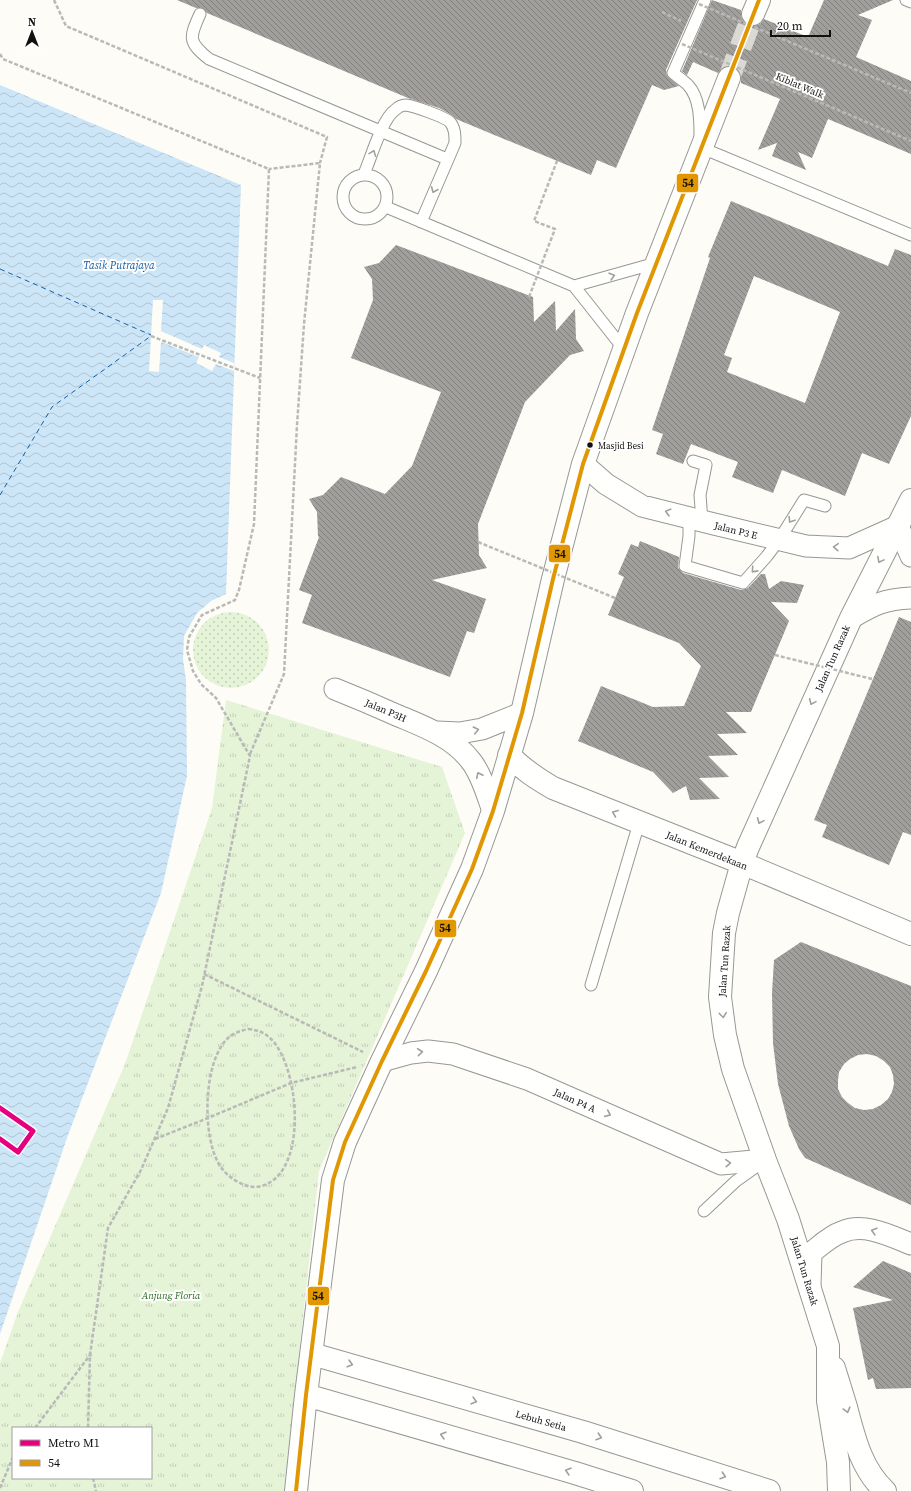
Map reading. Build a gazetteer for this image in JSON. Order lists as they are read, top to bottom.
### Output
{
  "streets": {
    "street": [
      "Jalan P3 E",
      "Jalan Tun Razak",
      "Jalan P3H",
      "Jalan Kemerdekaan",
      "Jalan P4 A",
      "Lebuh Setia"
    ],
    "path": ["Kiblat Walk"]
  },
  "crossings": [
    ["Jalan P3 E", "Jalan Tun Razak"],
    ["Jalan Tun Razak", "Jalan Kemerdekaan"],
    ["Jalan Tun Razak", "Jalan P4 A"]
  ],
  "one_way": ["Jalan P3 E", "Jalan Tun Razak", "Jalan P4 A"],
  "water": ["Tasik Putrajaya"],
  "parks": ["Anjung Floria"],
  "places": ["Masjid Besi"],
  "lines": ["transit line 54", "metro line M1"],
  "legend": ["Metro M1", "54"],
  "scale_bar": "20 m",
  "north": "top"
}
